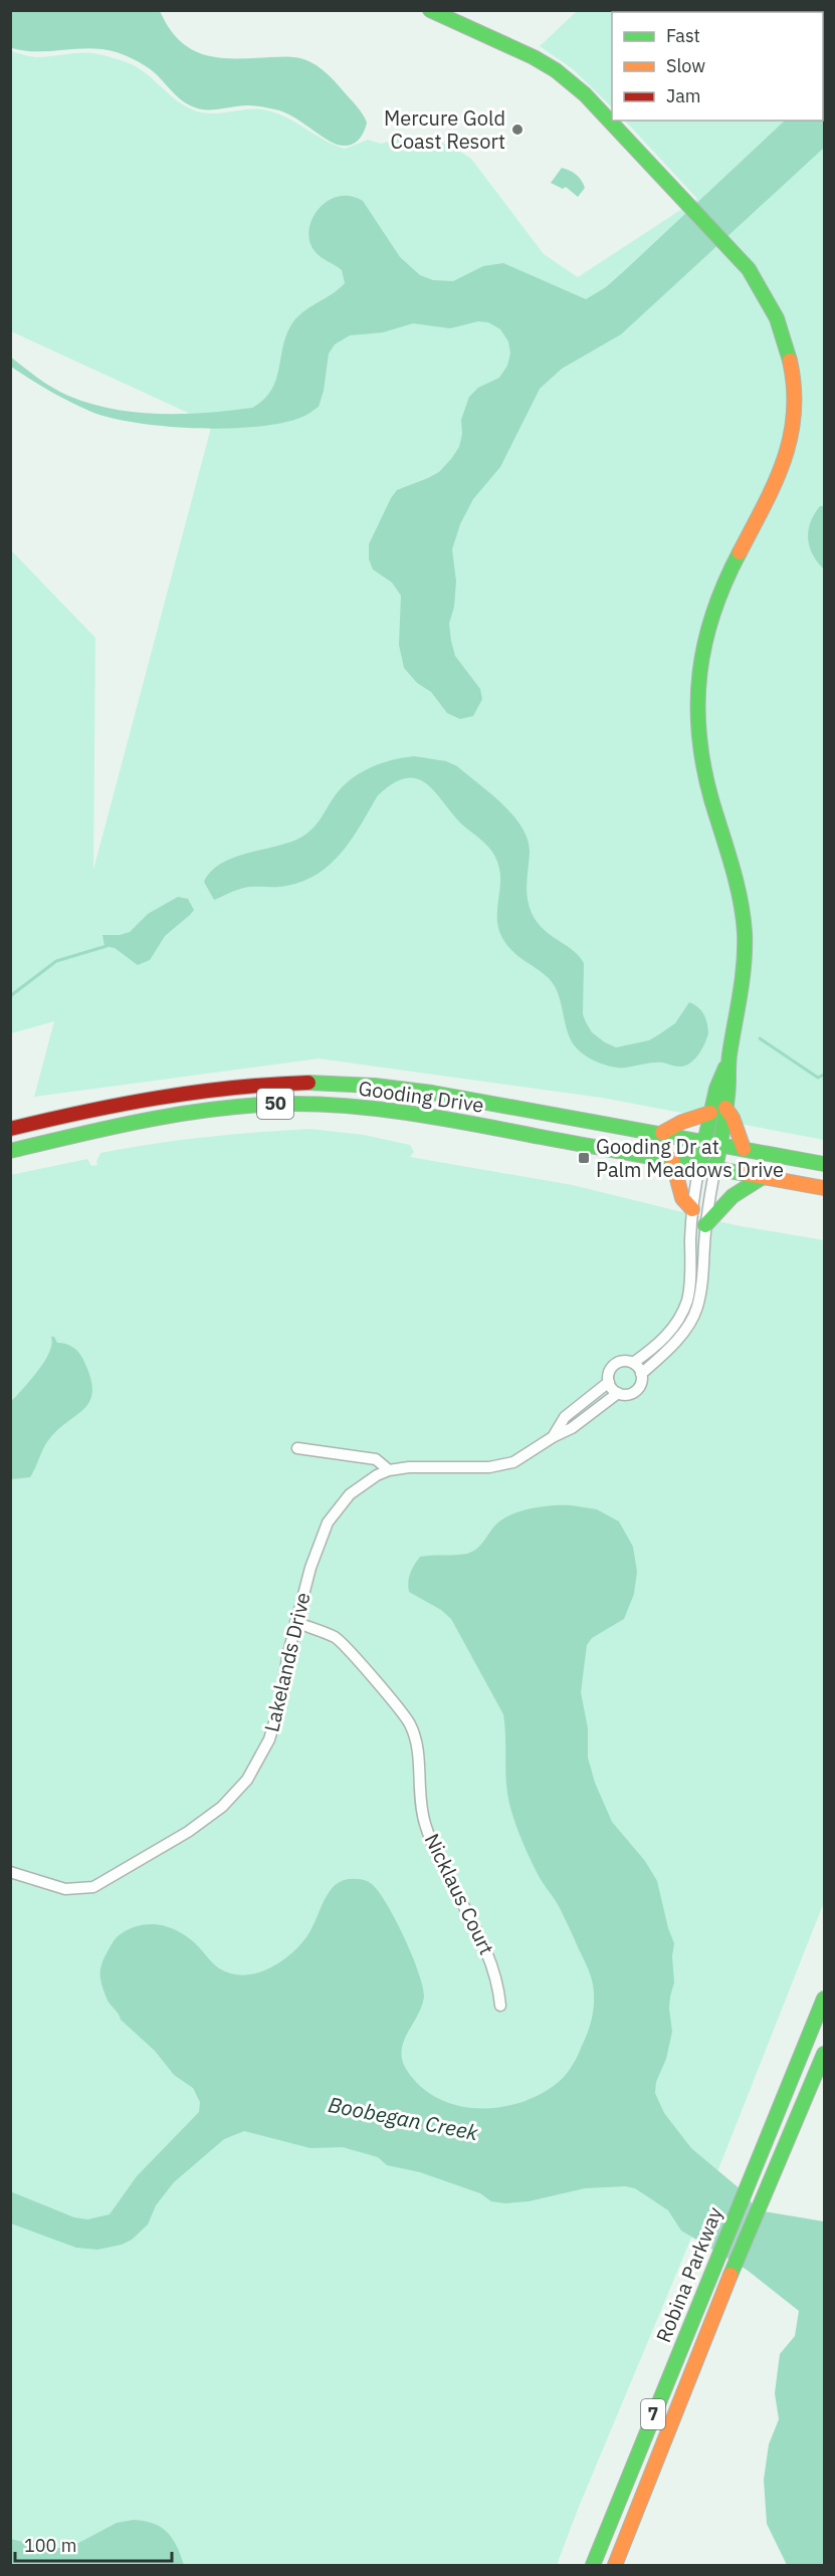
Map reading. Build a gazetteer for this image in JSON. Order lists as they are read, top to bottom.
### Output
{
  "streets": {
    "main road": [
      "Gooding Drive",
      "50",
      "Robina Parkway",
      "7"
    ],
    "street": ["Lakelands Drive", "Nicklaus Court"]
  },
  "crossings": [
    ["Lakelands Drive", "Nicklaus Court"]
  ],
  "water": ["Boobegan Creek"],
  "places": {
    "other": ["Mercure Gold Coast Resort"],
    "transit": ["Gooding Dr at Palm Meadows Drive"]
  },
  "legend": ["Fast", "Slow", "Jam"],
  "scale_bar": "100 m"
}
